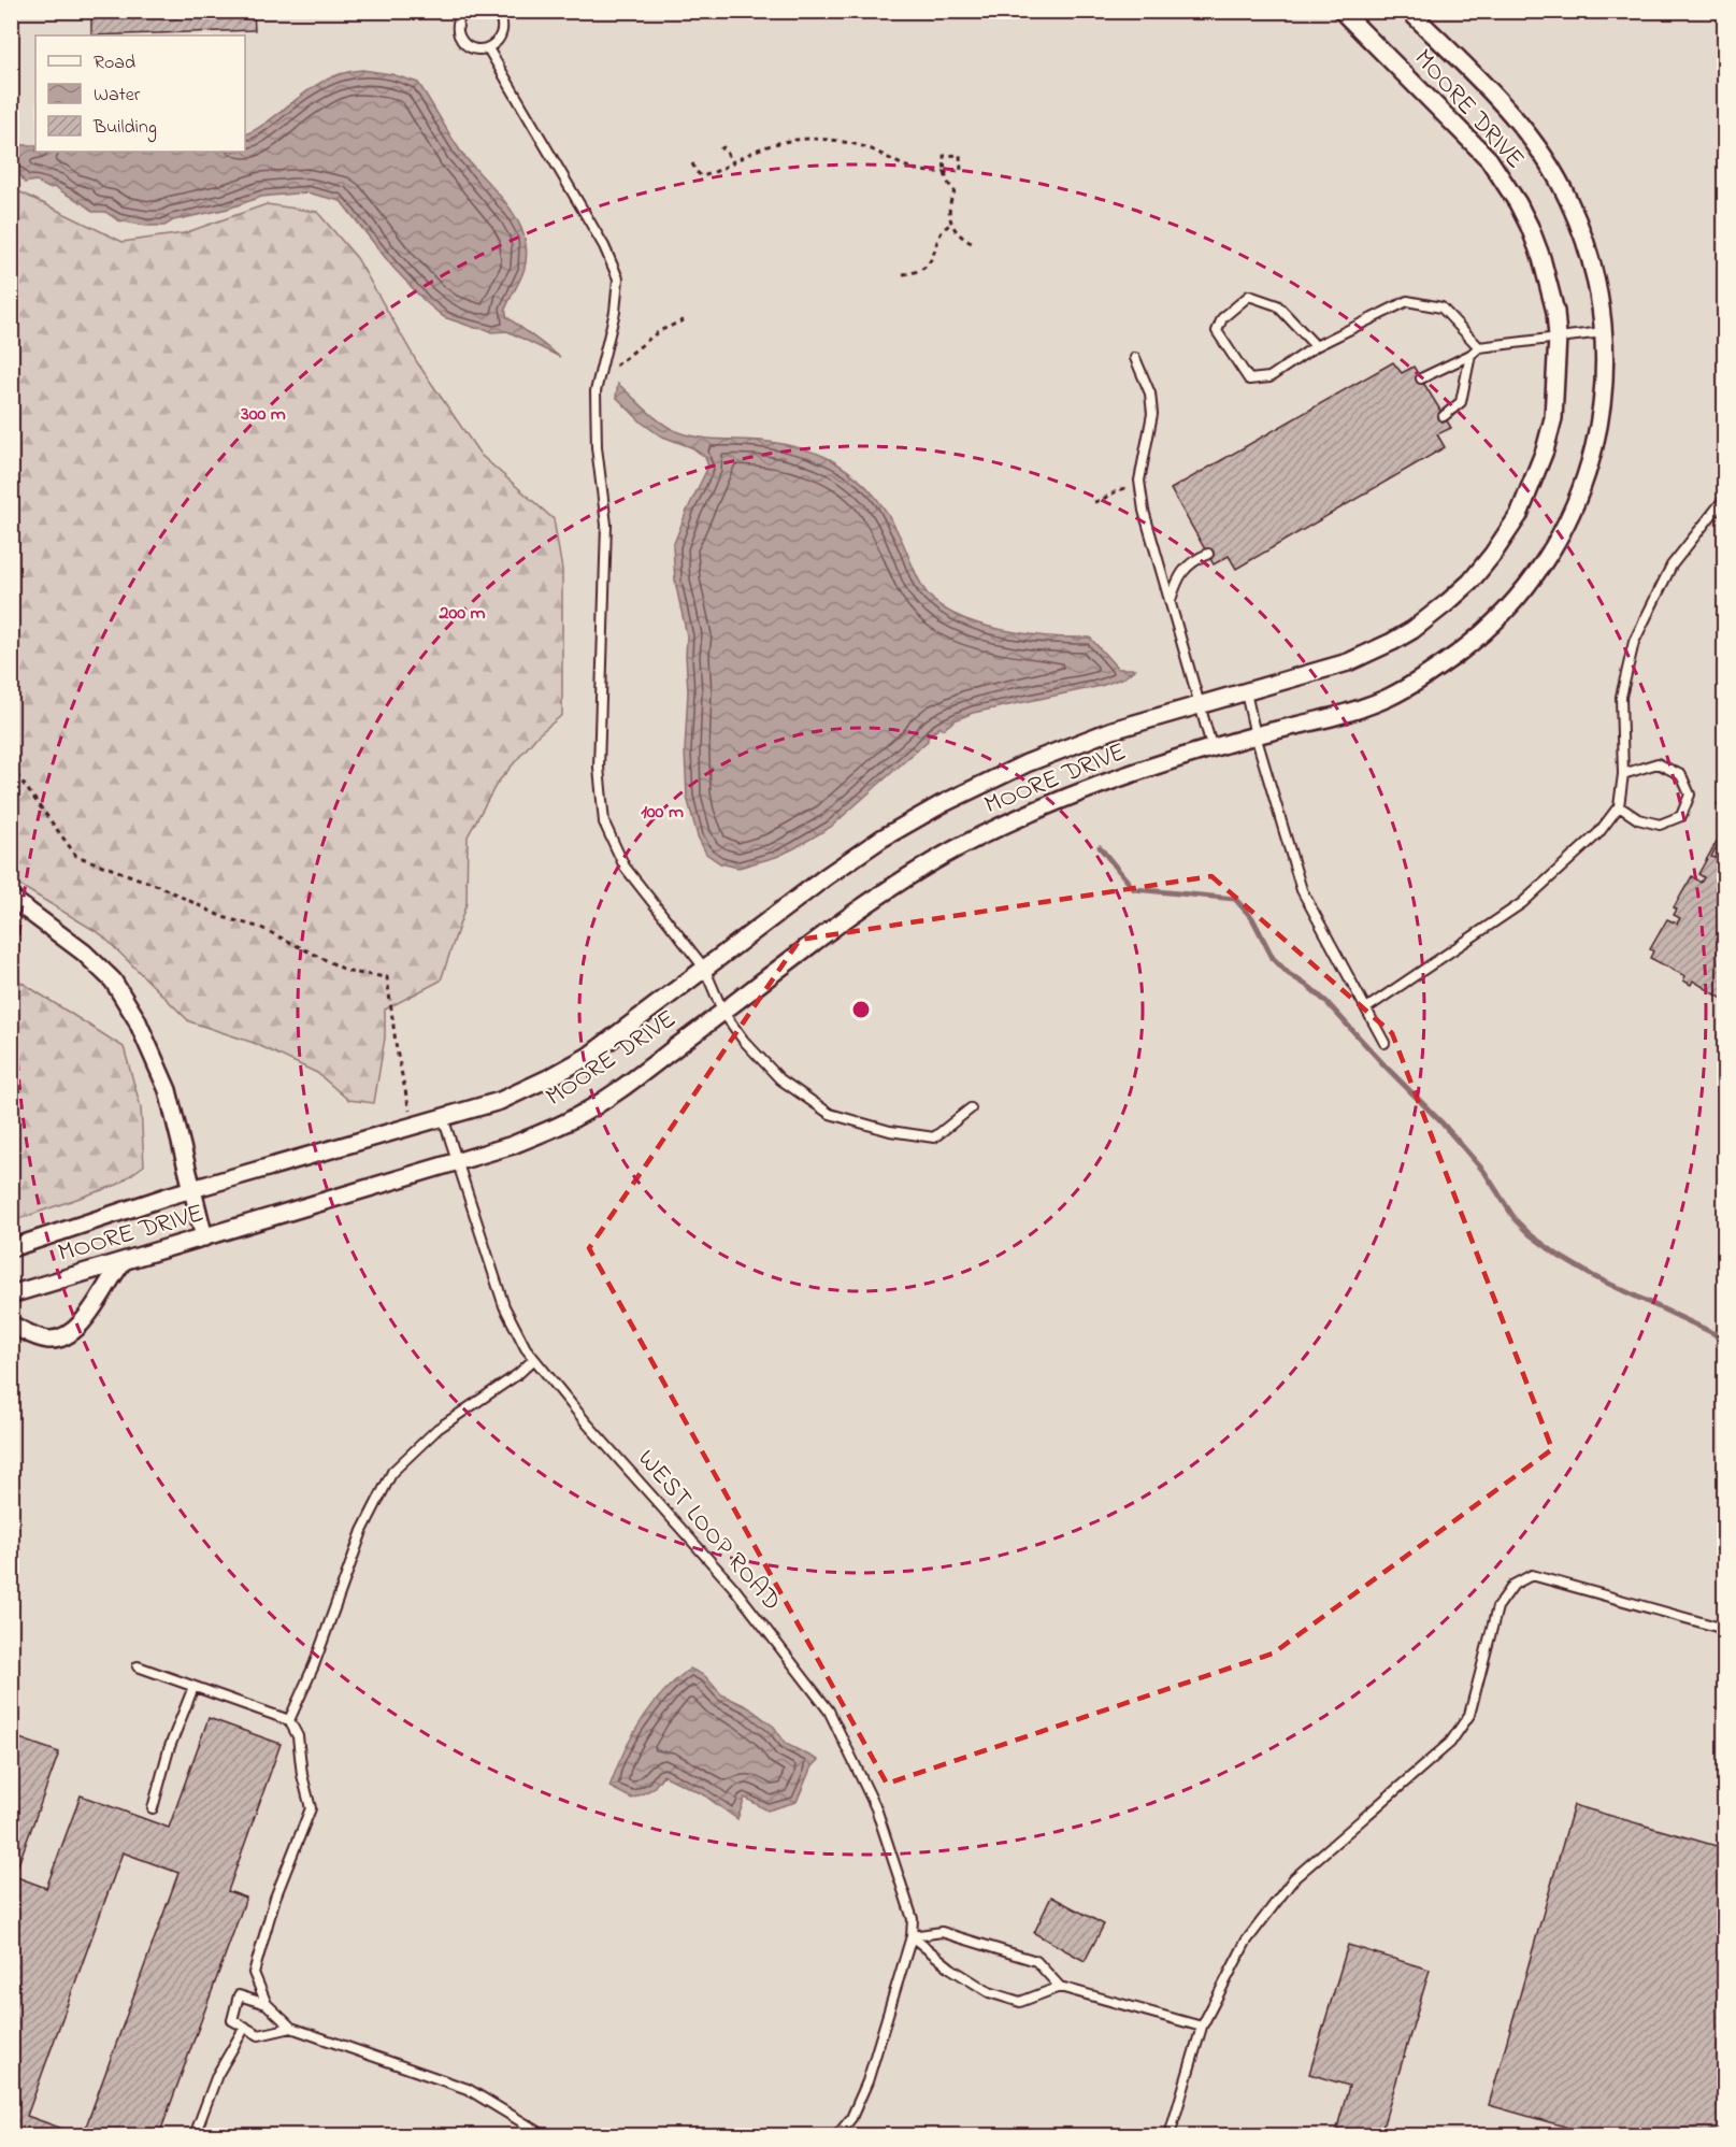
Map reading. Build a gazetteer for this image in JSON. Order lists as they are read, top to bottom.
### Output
{
  "streets": {
    "street": ["MOORE DRIVE"],
    "lane": ["WEST LOOP ROAD"]
  },
  "crossings": [
    ["MOORE DRIVE", "WEST LOOP ROAD"]
  ],
  "legend": ["Road", "Water", "Building"],
  "rings": ["300 m", "200 m", "100 m"]
}
